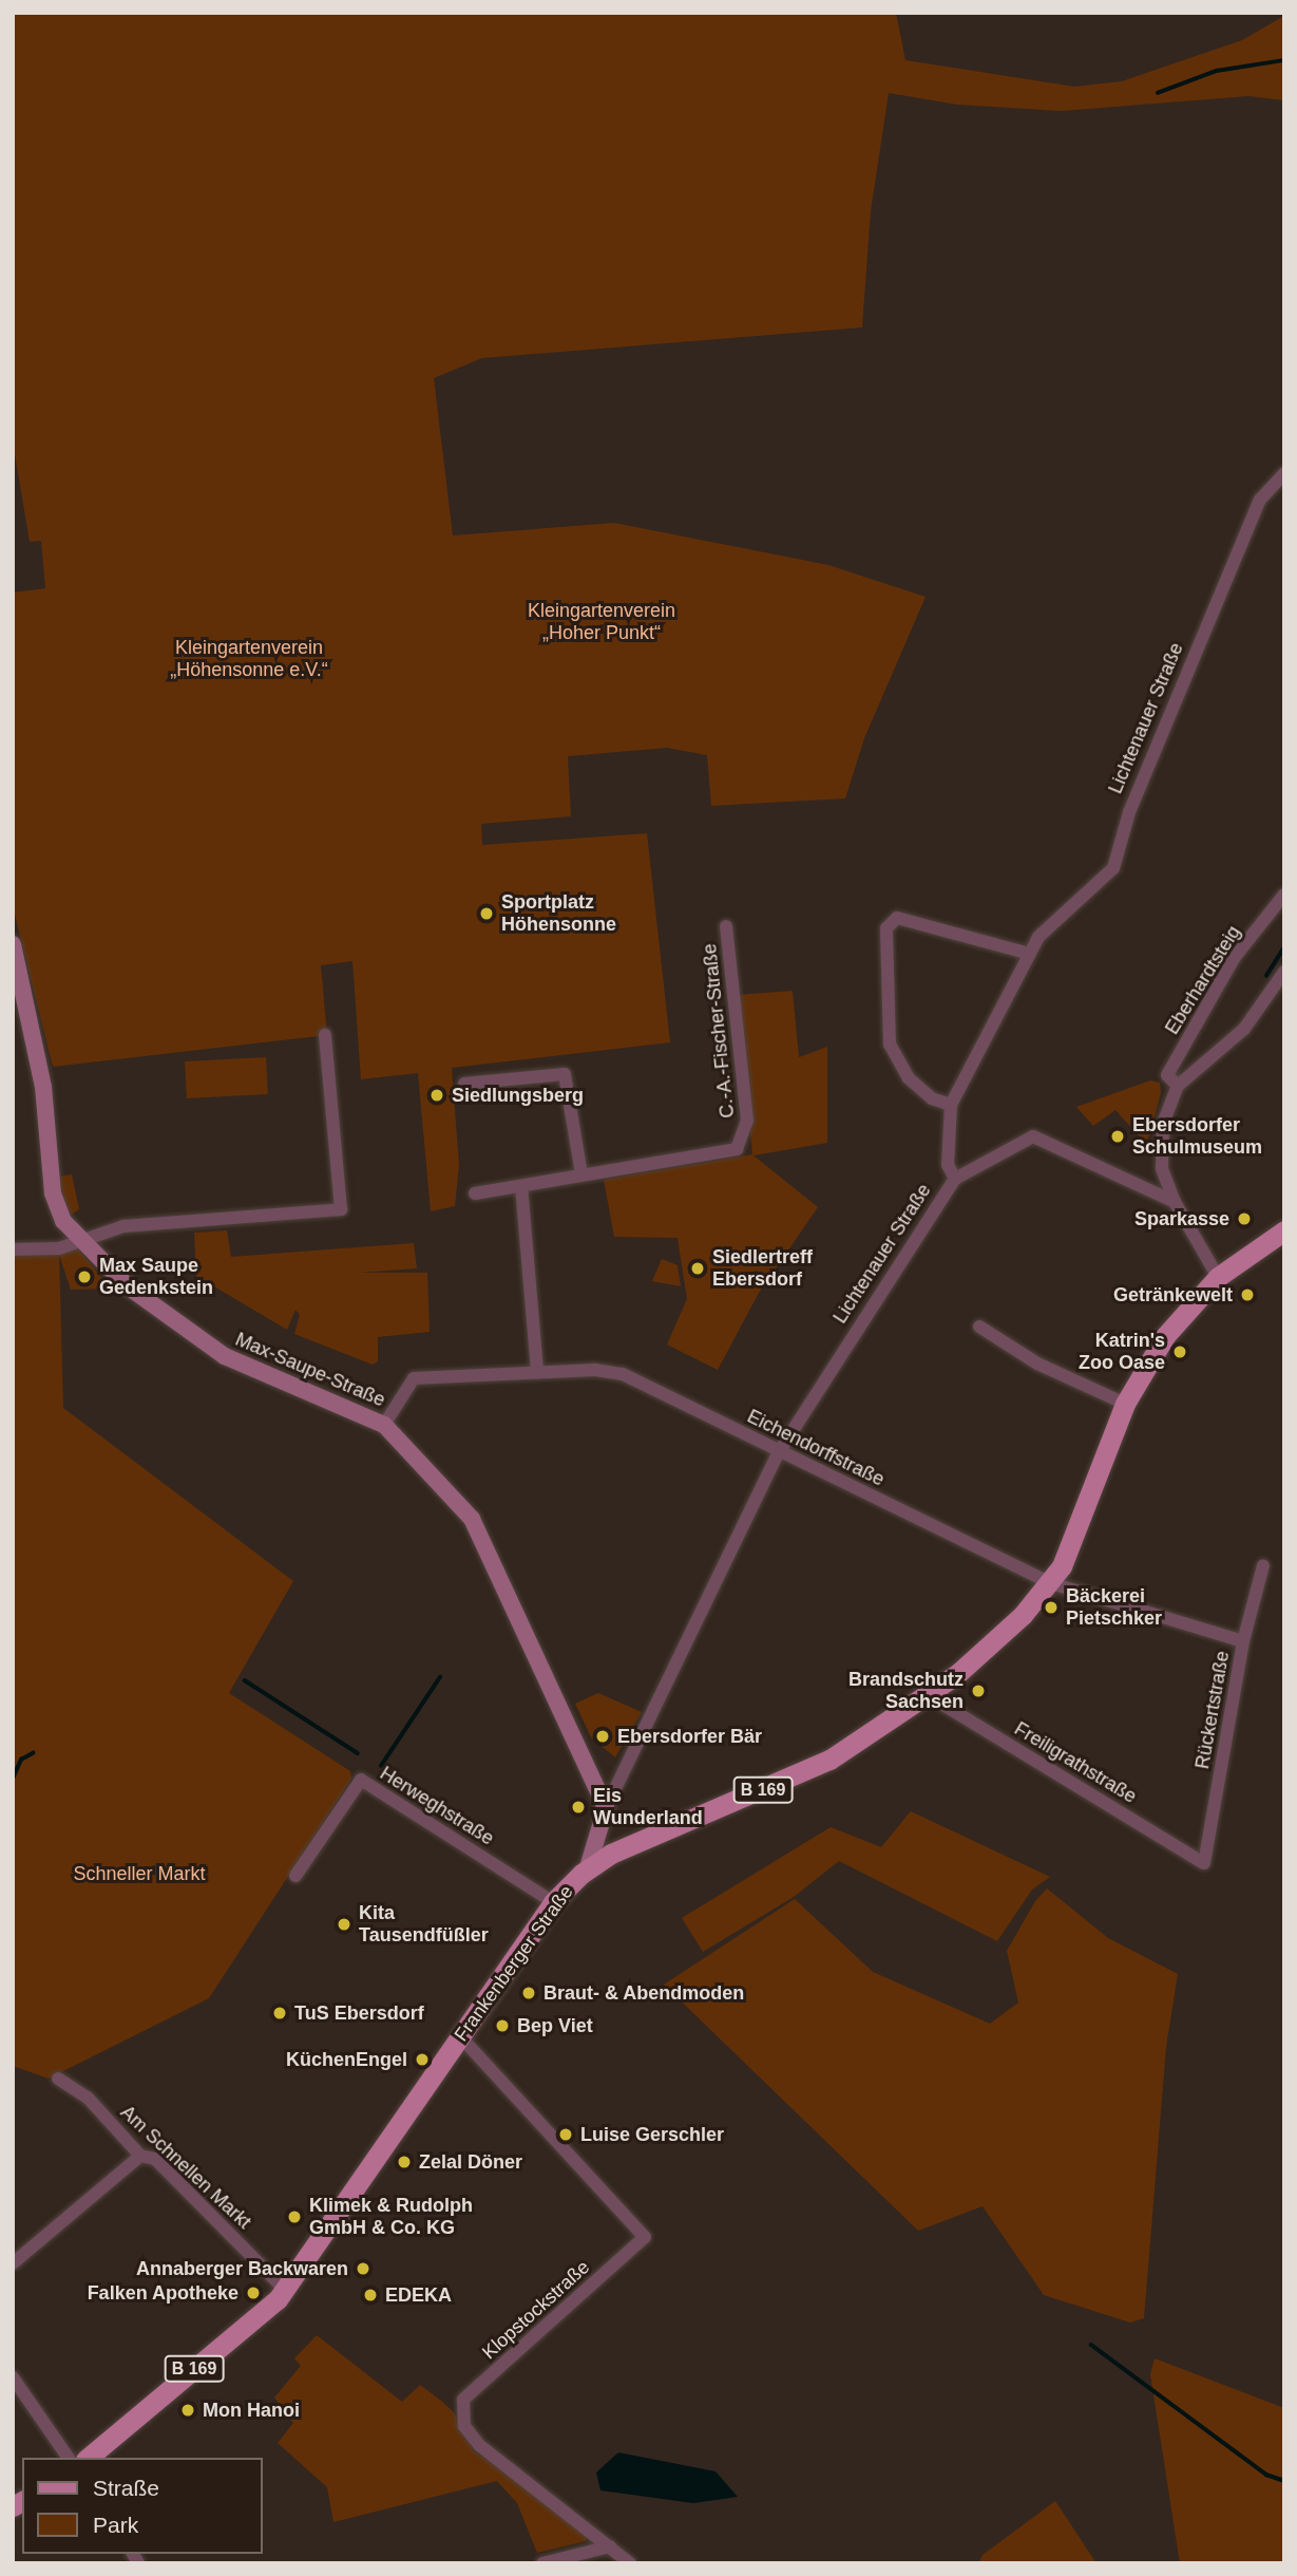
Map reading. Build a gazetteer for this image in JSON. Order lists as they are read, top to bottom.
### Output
{
  "streets": {
    "main road": ["B 169", "Frankenberger Straße"],
    "street": [
      "Lichtenauer Straße",
      "Eberhardtsteig",
      "C.-A.-Fischer-Straße",
      "Max-Saupe-Straße",
      "Eichendorffstraße",
      "Rückertstraße",
      "Freiligrathstraße",
      "Herweghstraße",
      "Am Schnellen Markt",
      "Klopstockstraße"
    ]
  },
  "crossings": [
    ["Lichtenauer Straße", "Max-Saupe-Straße"],
    ["Lichtenauer Straße", "Eichendorffstraße"],
    ["Lichtenauer Straße", "Frankenberger Straße"],
    ["Max-Saupe-Straße", "Eichendorffstraße"],
    ["Eichendorffstraße", "Rückertstraße"],
    ["Eichendorffstraße", "Frankenberger Straße"],
    ["Rückertstraße", "Freiligrathstraße"],
    ["Freiligrathstraße", "Frankenberger Straße"],
    ["Herweghstraße", "Frankenberger Straße"],
    ["Frankenberger Straße", "Am Schnellen Markt"],
    ["Frankenberger Straße", "Klopstockstraße"]
  ],
  "parks": ["Kleingartenverein „Hoher Punkt“", "Kleingartenverein „Höhensonne e.V.“", "Schneller Markt"],
  "places": [
    "Sportplatz Höhensonne",
    "Siedlungsberg",
    "Ebersdorfer Schulmuseum",
    "Sparkasse",
    "Siedlertreff Ebersdorf",
    "Max Saupe Gedenkstein",
    "Getränkewelt",
    "Katrin's Zoo Oase",
    "Bäckerei Pietschker",
    "Brandschutz Sachsen",
    "Ebersdorfer Bär",
    "Eis Wunderland",
    "Kita Tausendfüßler",
    "Braut- & Abendmoden",
    "TuS Ebersdorf",
    "Bep Viet",
    "KüchenEngel",
    "Luise Gerschler",
    "Zelal Döner",
    "Klimek & Rudolph GmbH & Co. KG",
    "Annaberger Backwaren",
    "Falken Apotheke",
    "EDEKA",
    "Mon Hanoi"
  ],
  "legend": ["Straße", "Park"]
}
